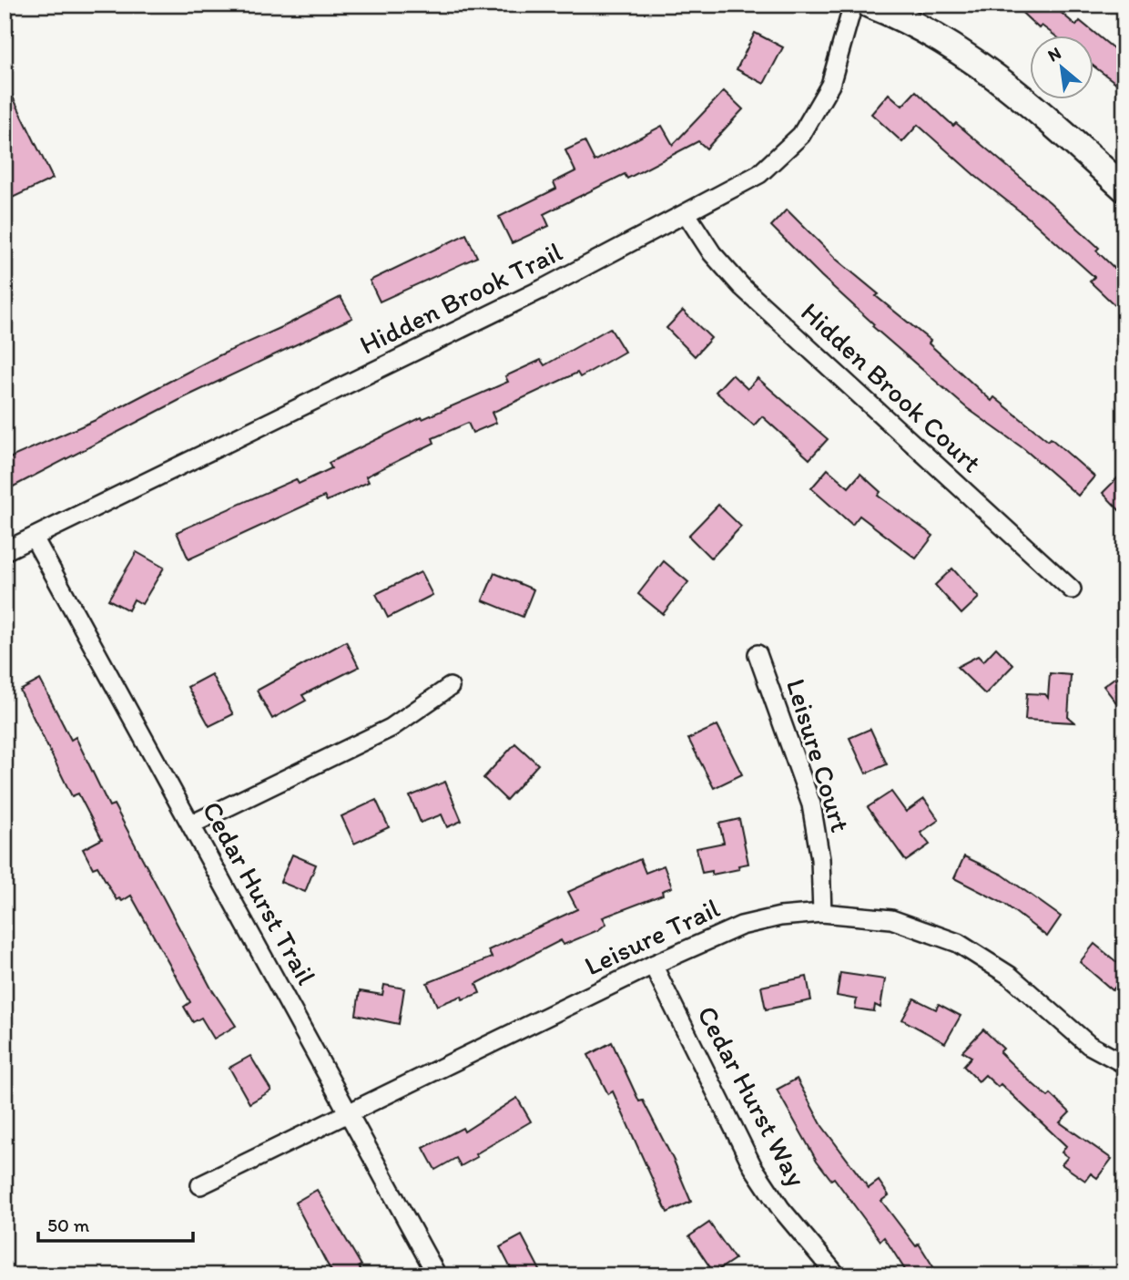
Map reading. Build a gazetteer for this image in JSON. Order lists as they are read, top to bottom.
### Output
{
  "streets": {
    "street": [
      "Hidden Brook Trail",
      "Hidden Brook Court",
      "Leisure Court",
      "Cedar Hurst Trail",
      "Leisure Trail",
      "Cedar Hurst Way"
    ]
  },
  "crossings": [
    ["Hidden Brook Trail", "Hidden Brook Court"],
    ["Hidden Brook Trail", "Cedar Hurst Trail"],
    ["Leisure Court", "Leisure Trail"],
    ["Cedar Hurst Trail", "Leisure Trail"],
    ["Leisure Trail", "Cedar Hurst Way"]
  ],
  "scale_bar": "50 m",
  "north": "top left"
}
